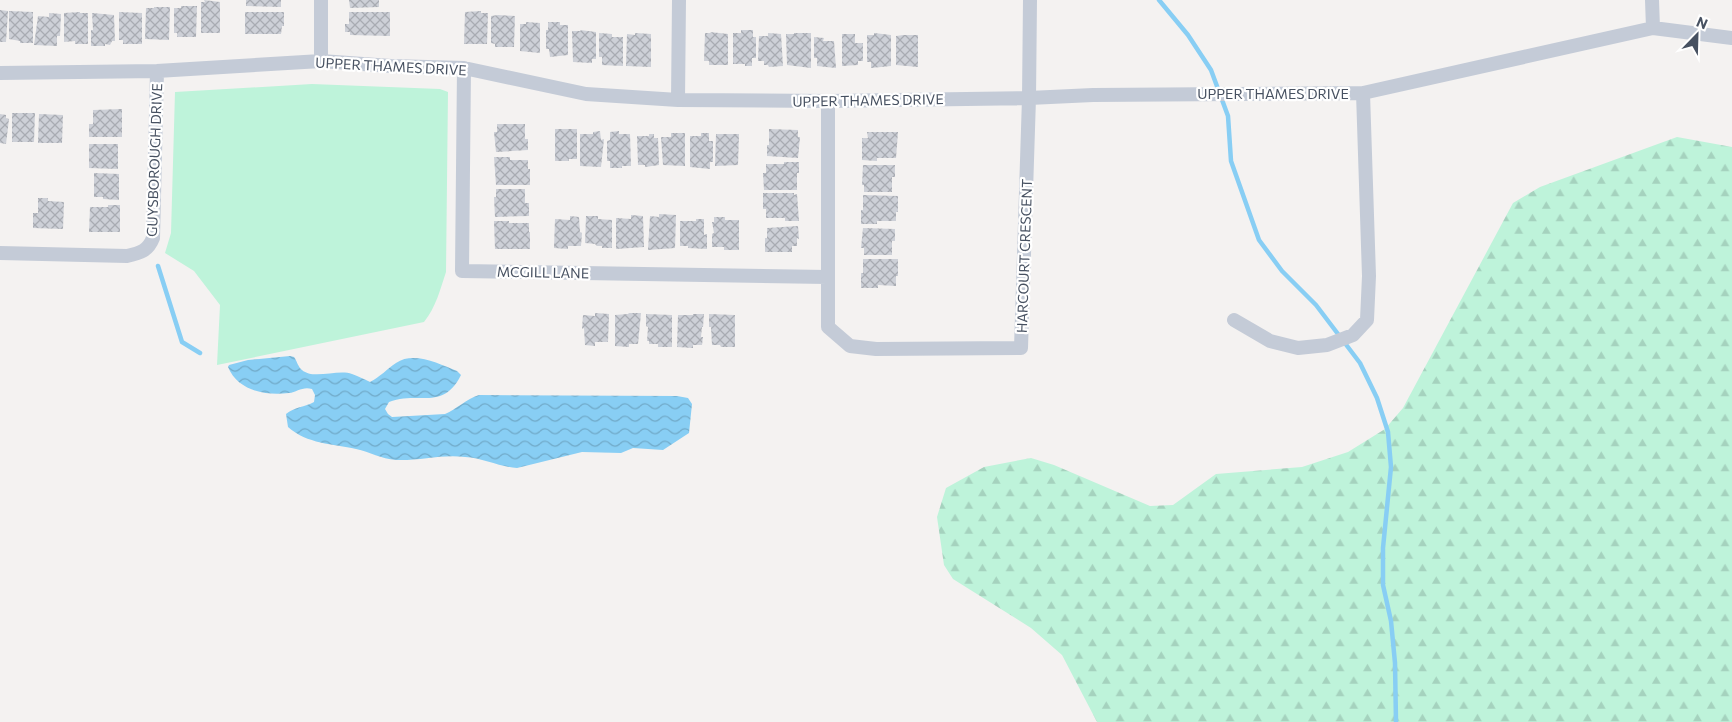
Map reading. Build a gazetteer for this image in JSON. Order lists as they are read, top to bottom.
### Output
{
  "streets": {
    "street": [
      "UPPER THAMES DRIVE",
      "GUYSBOROUGH DRIVE",
      "HARCOURT CRESCENT",
      "MCGILL LANE"
    ]
  },
  "crossings": [
    ["UPPER THAMES DRIVE", "GUYSBOROUGH DRIVE"],
    ["UPPER THAMES DRIVE", "HARCOURT CRESCENT"],
    ["UPPER THAMES DRIVE", "MCGILL LANE"],
    ["HARCOURT CRESCENT", "MCGILL LANE"]
  ],
  "north": "top right"
}
